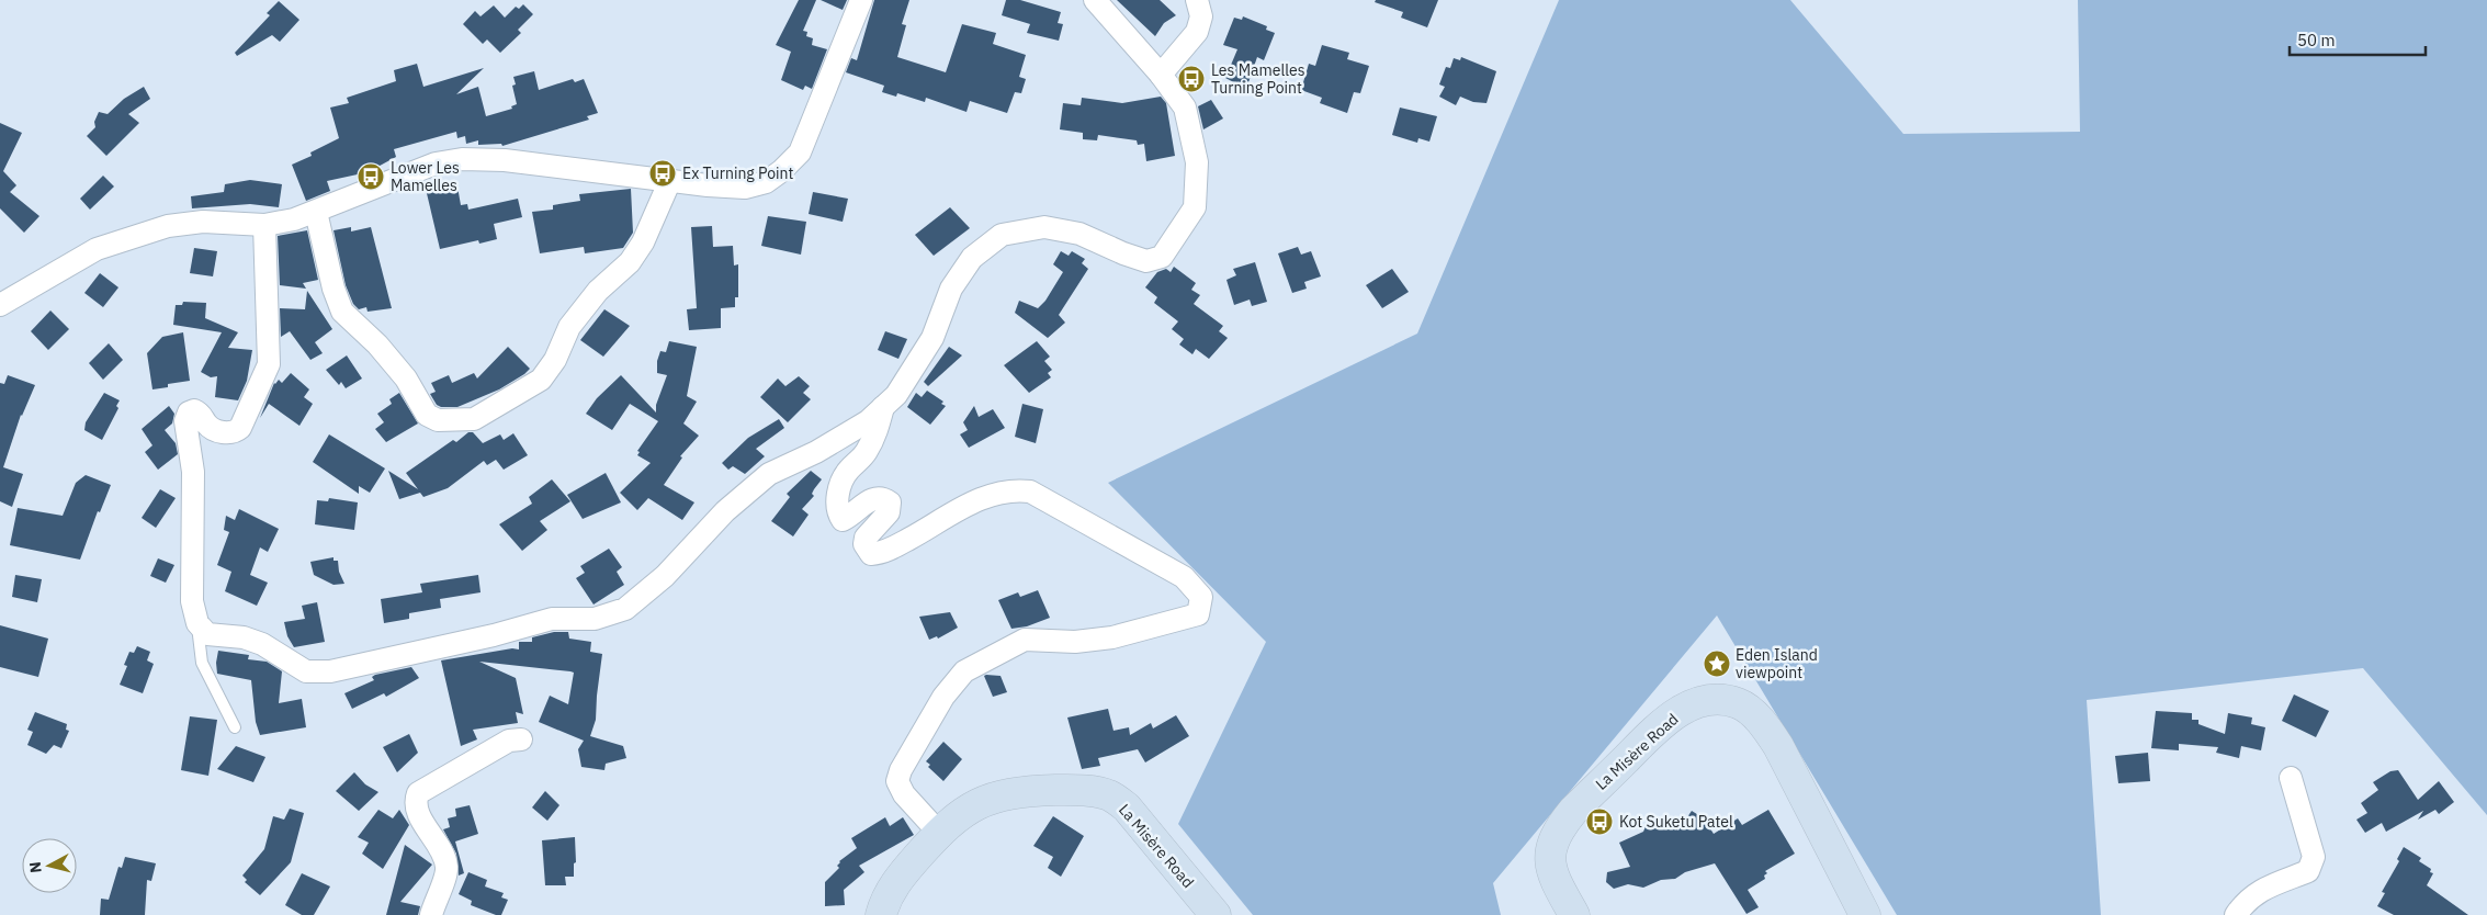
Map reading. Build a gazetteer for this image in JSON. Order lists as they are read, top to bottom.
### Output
{
  "streets": {
    "main road": ["La Misère Road"]
  },
  "places": {
    "bus stop": [
      "Les Mamelles Turning Point",
      "Ex Turning Point",
      "Lower Les Mamelles",
      "Kot Suketu Patel"
    ],
    "place": ["Eden Island viewpoint"]
  },
  "scale_bar": "50 m",
  "north": "left"
}
